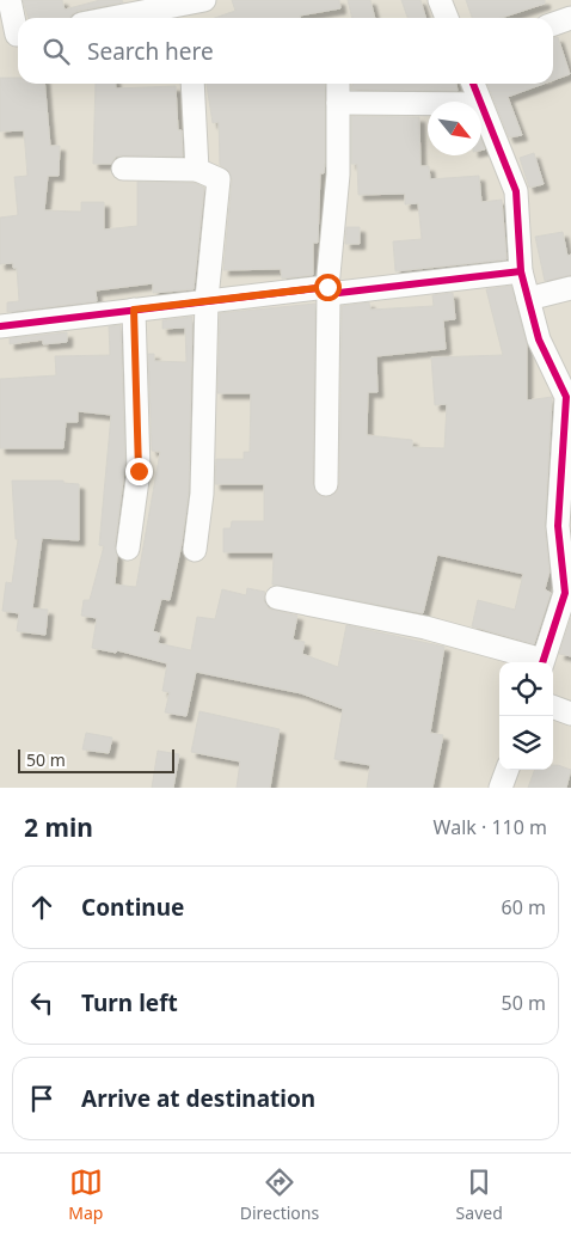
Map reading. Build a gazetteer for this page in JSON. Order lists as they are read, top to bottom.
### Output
{
  "scale_bar": "50 m",
  "north": "bottom right",
  "page": {
    "search": "Search here",
    "scale": "50 m",
    "heading": ["2 min", "Walk · 110 m"],
    "list": [
      ["Continue", "60 m"],
      ["Turn left", "50 m"],
      "Arrive at destination"
    ],
    "nav": ["Map", "Directions", "Saved"]
  }
}
